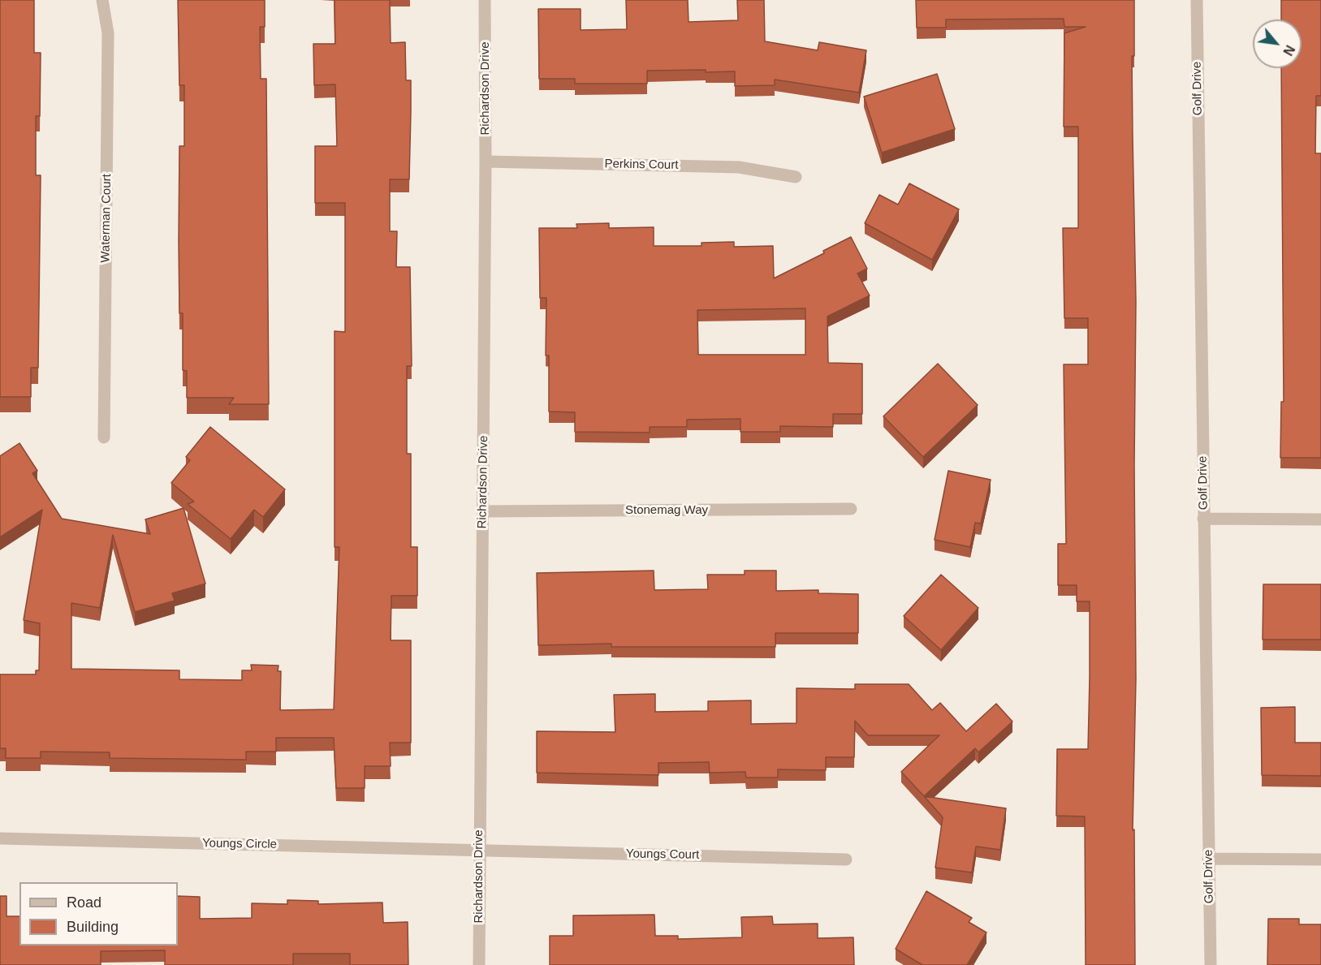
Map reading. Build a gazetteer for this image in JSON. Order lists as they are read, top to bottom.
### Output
{
  "streets": {
    "street": [
      "Richardson Drive",
      "Golf Drive",
      "Perkins Court",
      "Waterman Court",
      "Stonemag Way",
      "Youngs Circle",
      "Youngs Court"
    ]
  },
  "crossings": [
    ["Richardson Drive", "Perkins Court"],
    ["Richardson Drive", "Stonemag Way"],
    ["Richardson Drive", "Youngs Circle"],
    ["Richardson Drive", "Youngs Court"],
    ["Youngs Circle", "Youngs Court"]
  ],
  "legend": ["Road", "Building"],
  "north": "bottom right"
}
